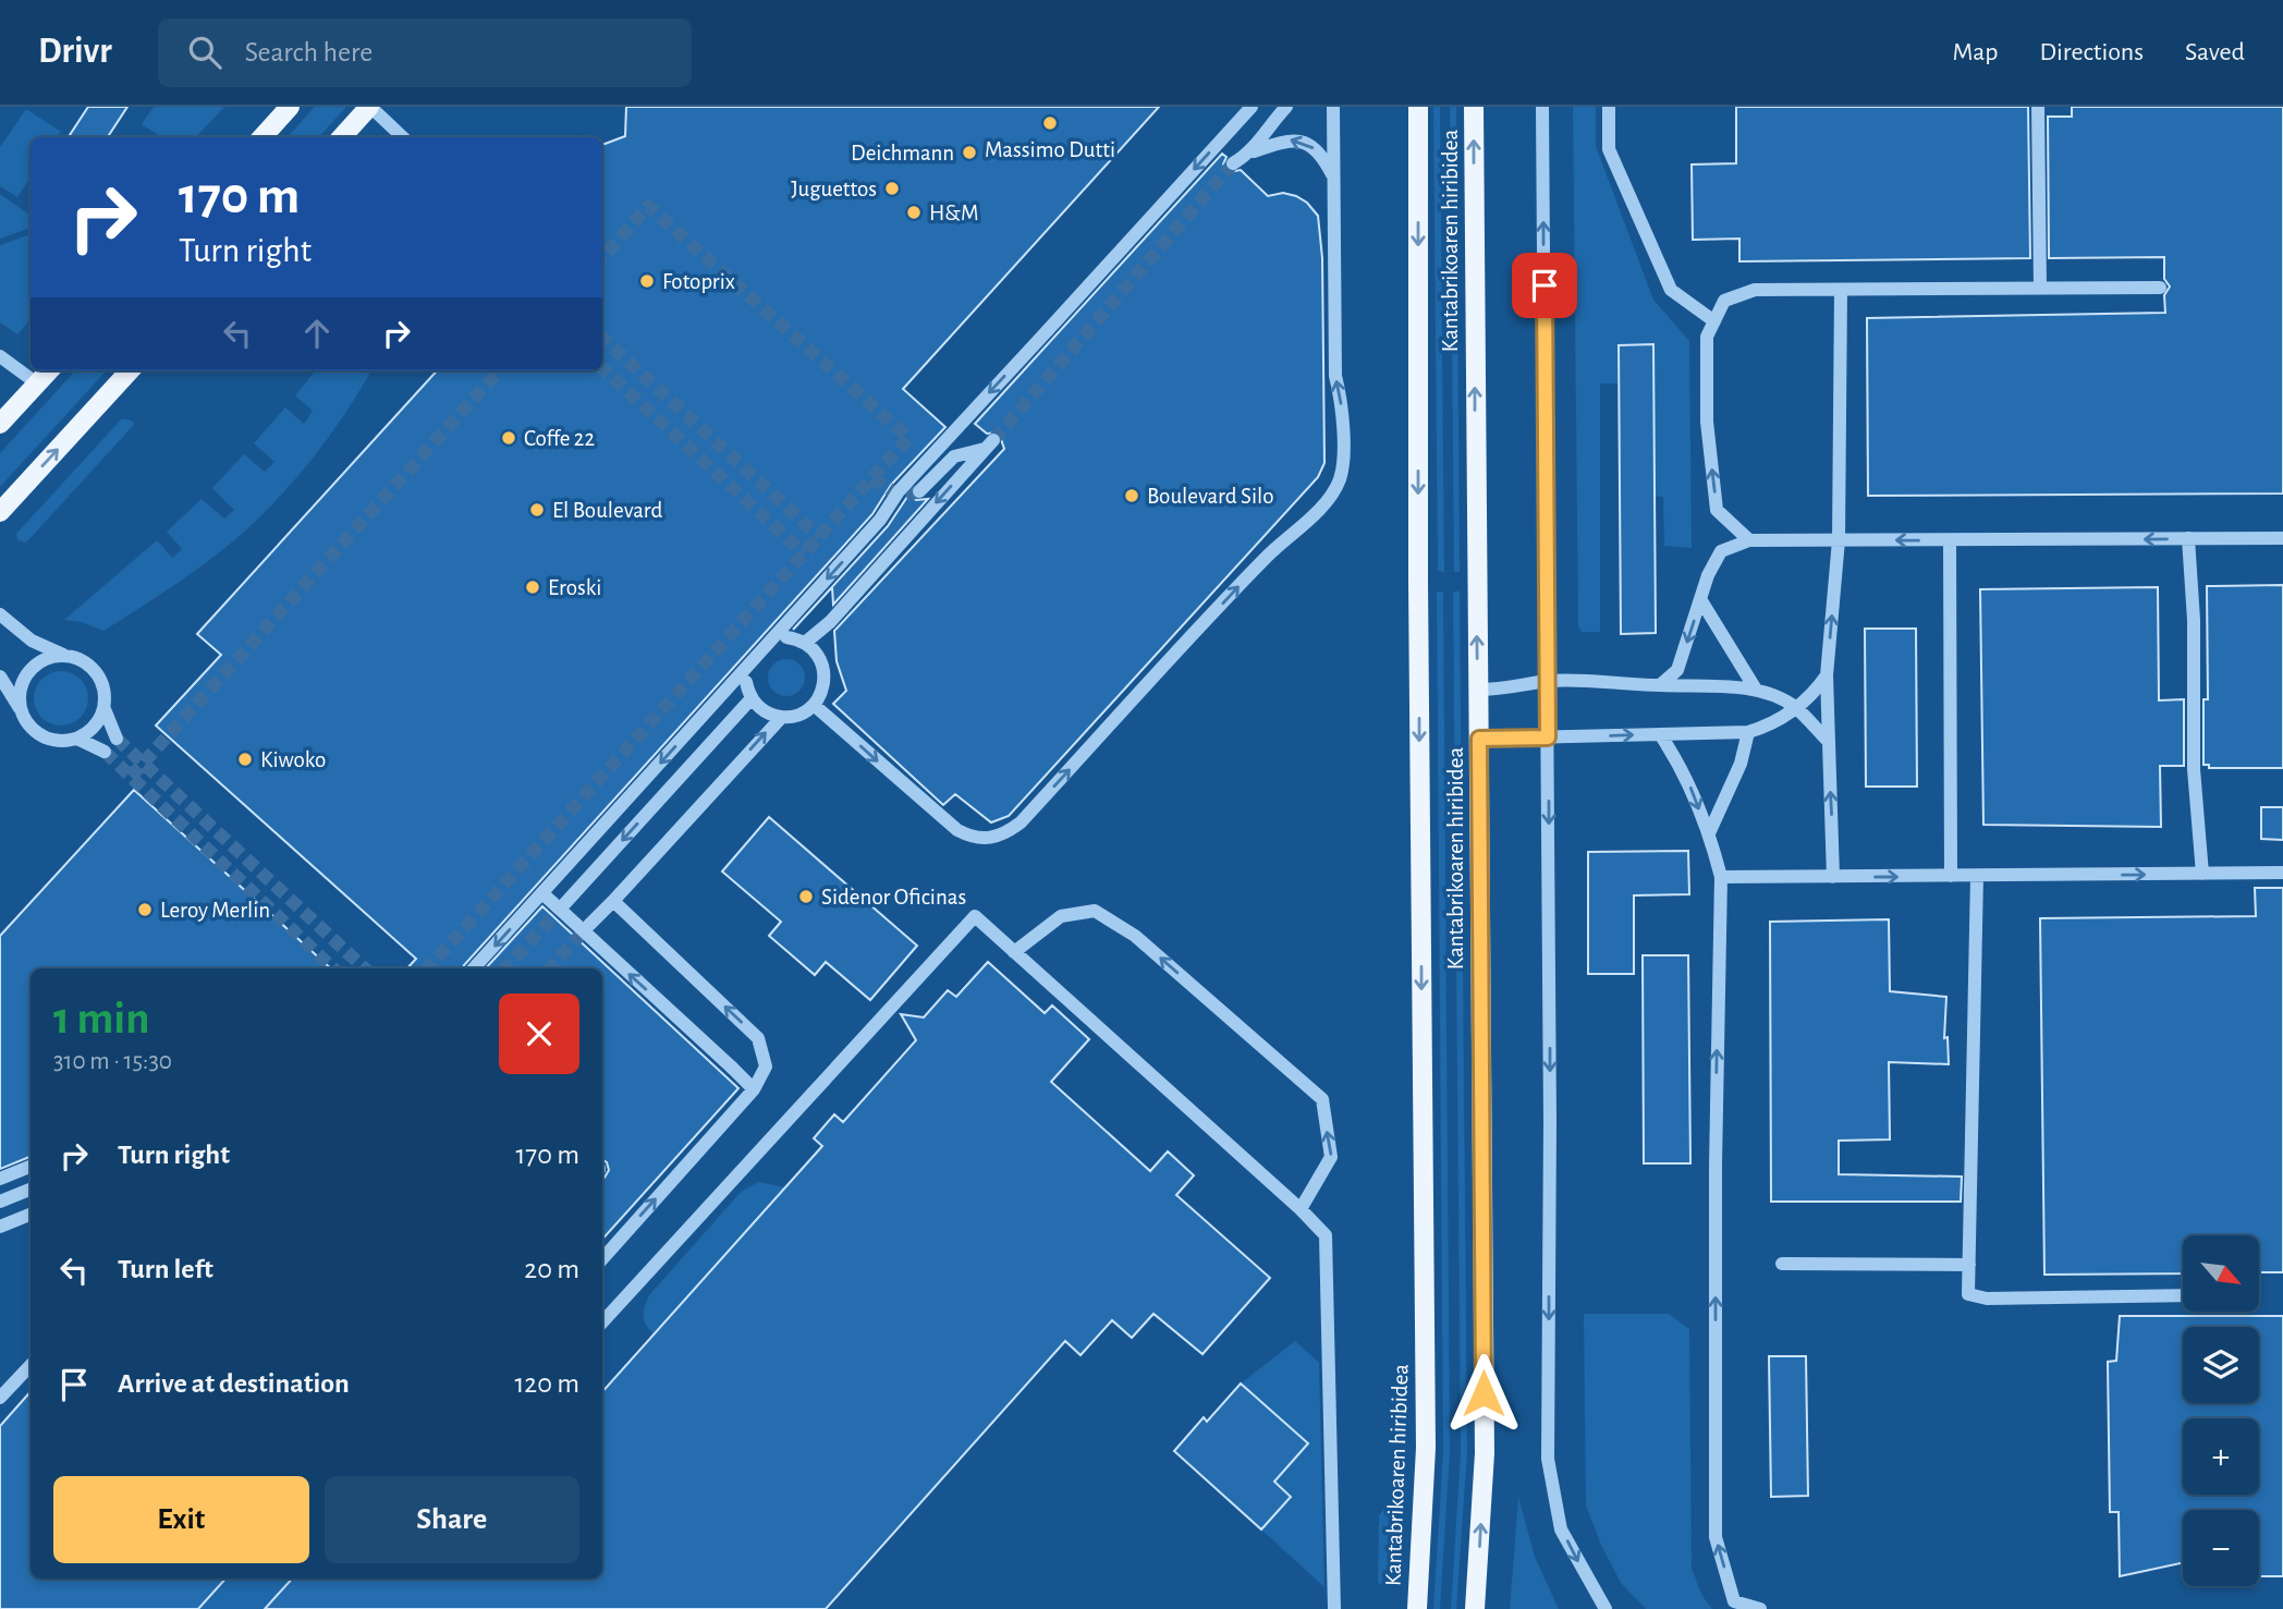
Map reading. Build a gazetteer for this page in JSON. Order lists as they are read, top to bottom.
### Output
{
  "streets": {
    "main road": ["Kantabrikoaren hiribidea"]
  },
  "places": [
    "Massimo Dutti",
    "Deichmann",
    "Juguettos",
    "H&M",
    "Fotoprix",
    "Coffe 22",
    "Boulevard Silo",
    "El Boulevard",
    "Eroski",
    "Kiwoko",
    "Sidenor Oficinas",
    "Leroy Merlin"
  ],
  "north": "bottom right",
  "page": {
    "header": "Drivr",
    "search": "Search here",
    "nav": ["Map", "Directions", "Saved"],
    "turn": ["170 m", "Turn right"],
    "heading": ["1 min", "310 m · 15:30"],
    "list": [
      {
        "name": "Turn right",
        "value": "170 m"
      },
      {
        "name": "Turn left",
        "value": "20 m"
      },
      {
        "name": "Arrive at destination",
        "value": "120 m"
      }
    ],
    "map_buttons": ["+", "−"],
    "buttons": ["Exit", "Share"]
  }
}
